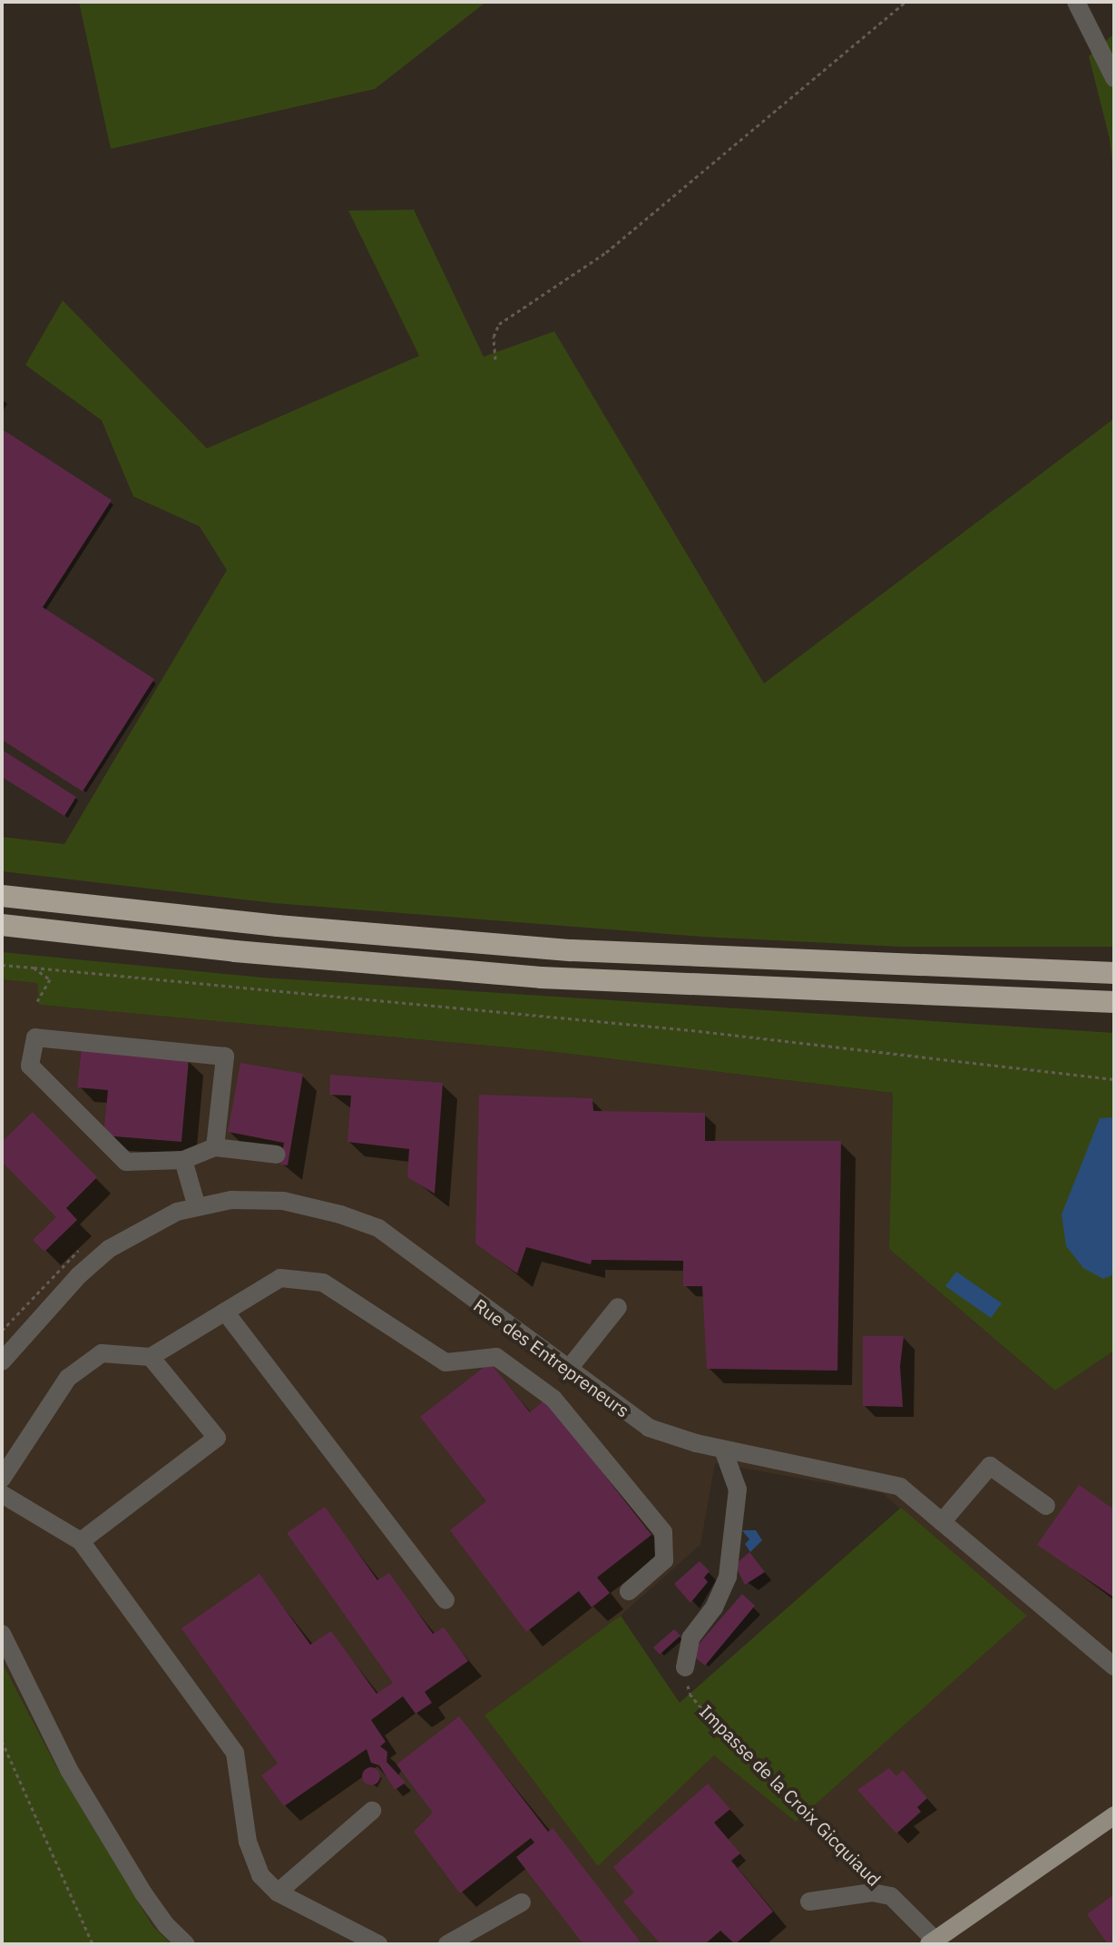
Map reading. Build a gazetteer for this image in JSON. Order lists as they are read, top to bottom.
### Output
{
  "streets": {
    "street": ["Rue des Entrepreneurs"],
    "path": ["Impasse de la Croix Gicquiaud"]
  }
}
